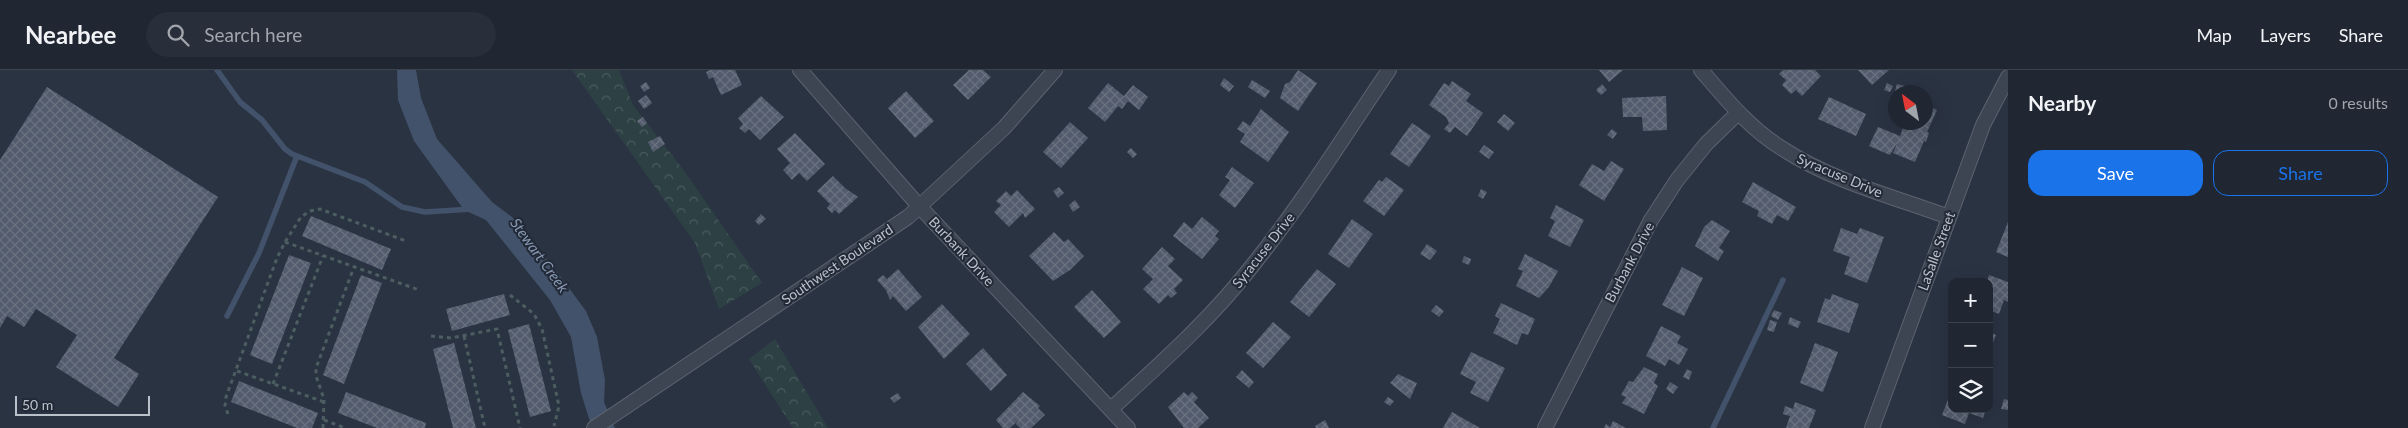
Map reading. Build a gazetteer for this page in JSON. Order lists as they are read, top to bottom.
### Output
{
  "streets": {
    "street": [
      "Syracuse Drive",
      "Burbank Drive",
      "LaSalle Street",
      "Southwest Boulevard"
    ]
  },
  "crossings": [
    ["Syracuse Drive", "Burbank Drive"],
    ["Syracuse Drive", "LaSalle Street"],
    ["Burbank Drive", "Southwest Boulevard"]
  ],
  "water": ["Stewart Creek"],
  "scale_bar": "50 m",
  "north": "top left",
  "page": {
    "header": "Nearbee",
    "search": "Search here",
    "nav": ["Map", "Layers", "Share"],
    "heading": ["Nearby", "0 results"],
    "buttons": ["Save", "Share"],
    "map_buttons": ["+", "−"],
    "scale": "50 m"
  }
}
